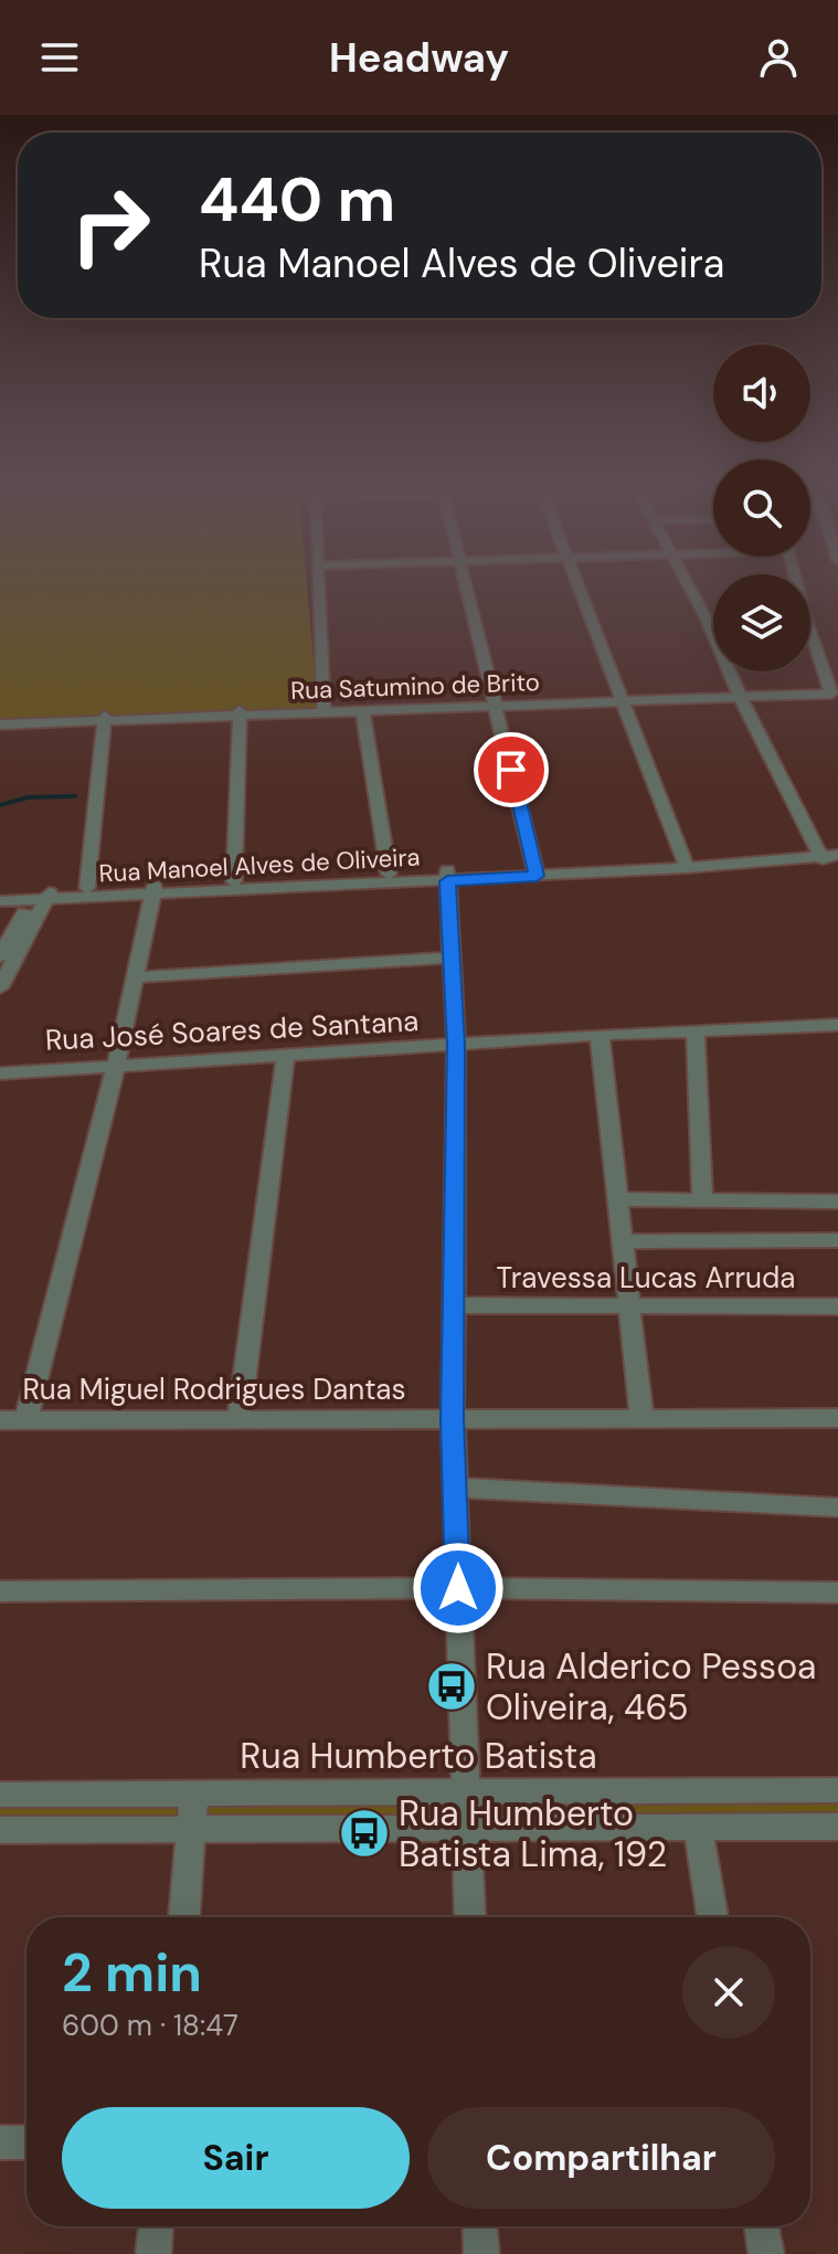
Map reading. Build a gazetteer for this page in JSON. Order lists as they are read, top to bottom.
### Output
{
  "streets": {
    "street": [
      "Rua Satumino de Brito",
      "Rua Manoel Alves de Oliveira",
      "Rua José Soares de Santana",
      "Travessa Lucas Arruda",
      "Rua Miguel Rodrigues Dantas",
      "Rua Humberto Batista"
    ]
  },
  "places": {
    "bus stop": ["Rua Alderico Pessoa Oliveira, 465", "Rua Humberto Batista Lima, 192"]
  },
  "page": {
    "header": "Headway",
    "turn": ["440 m", "Rua Manoel Alves de Oliveira"],
    "heading": ["2 min", "600 m · 18:47"],
    "buttons": ["Sair", "Compartilhar"]
  }
}
